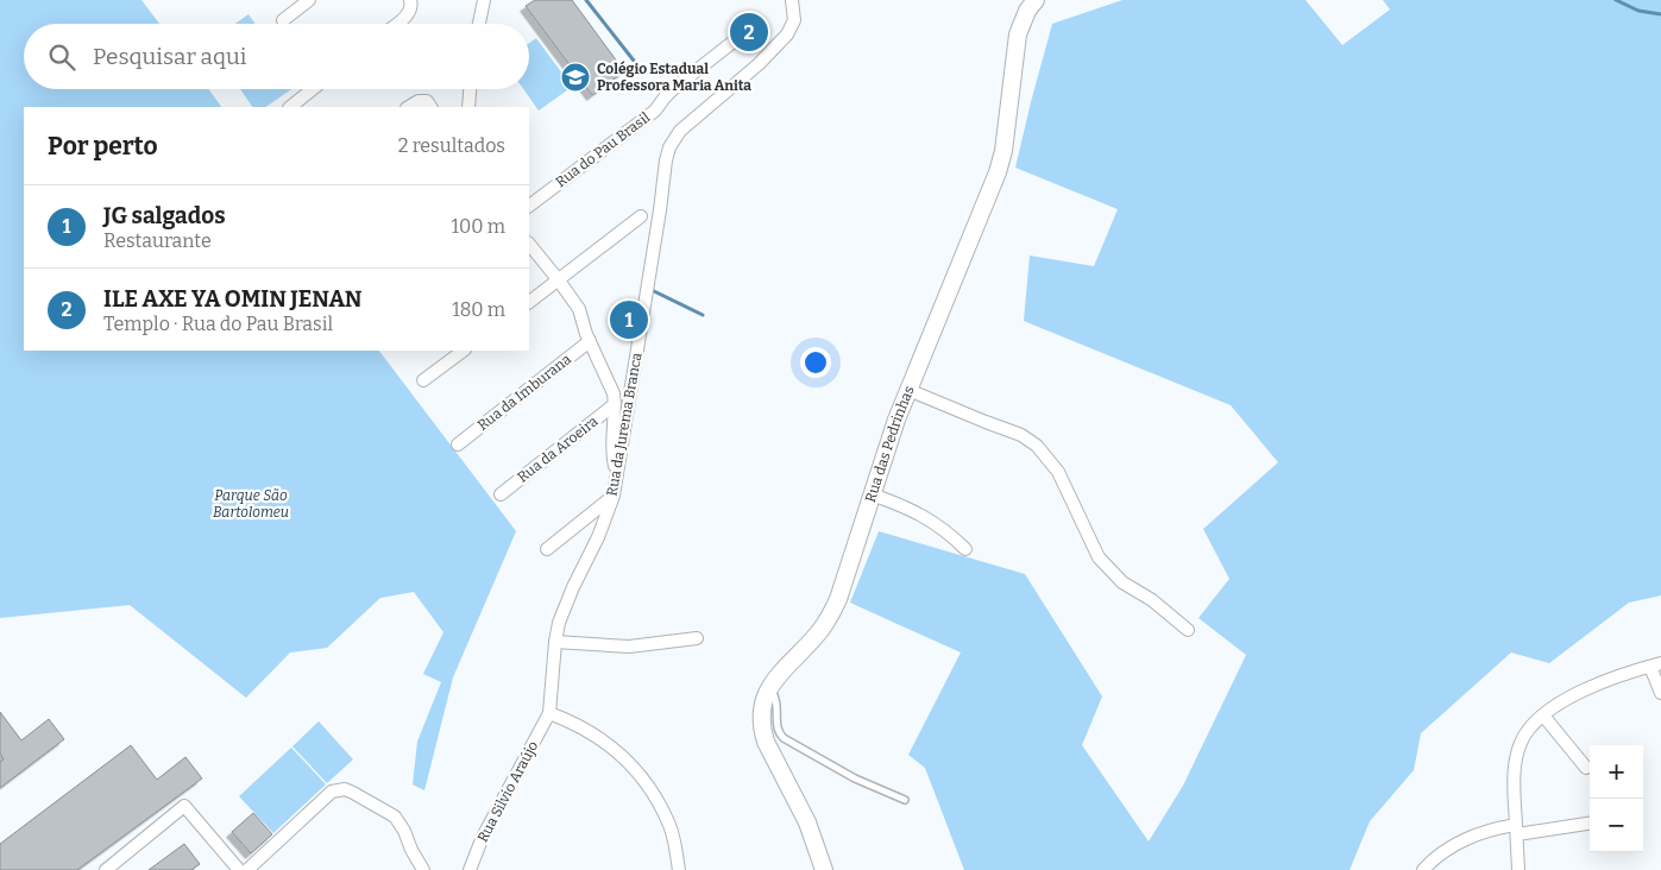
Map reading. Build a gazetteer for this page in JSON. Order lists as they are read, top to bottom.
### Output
{
  "streets": {
    "main road": ["Rua das Pedrinhas"],
    "street": [
      "Rua do Pau Brasil",
      "Rua da Imburana",
      "Rua da Jurema Branca",
      "Rua da Aroeira",
      "Rua Silvio Araújo"
    ]
  },
  "crossings": [
    ["Rua da Jurema Branca", "Rua Silvio Araújo"]
  ],
  "parks": ["Parque São Bartolomeu"],
  "places": {
    "school or university": ["Colégio Estadual Professora Maria Anita"]
  },
  "page": {
    "pins": ["2", "1"],
    "search": "Pesquisar aqui",
    "heading": ["Por perto", "2 resultados"],
    "list": [
      {
        "mark": "1",
        "name": "JG salgados",
        "note": "Restaurante",
        "value": "100 m"
      },
      {
        "mark": "2",
        "name": "ILE AXE YA OMIN JENAN",
        "note": "Templo · Rua do Pau Brasil",
        "value": "180 m"
      }
    ],
    "map_buttons": ["+", "−"]
  }
}
